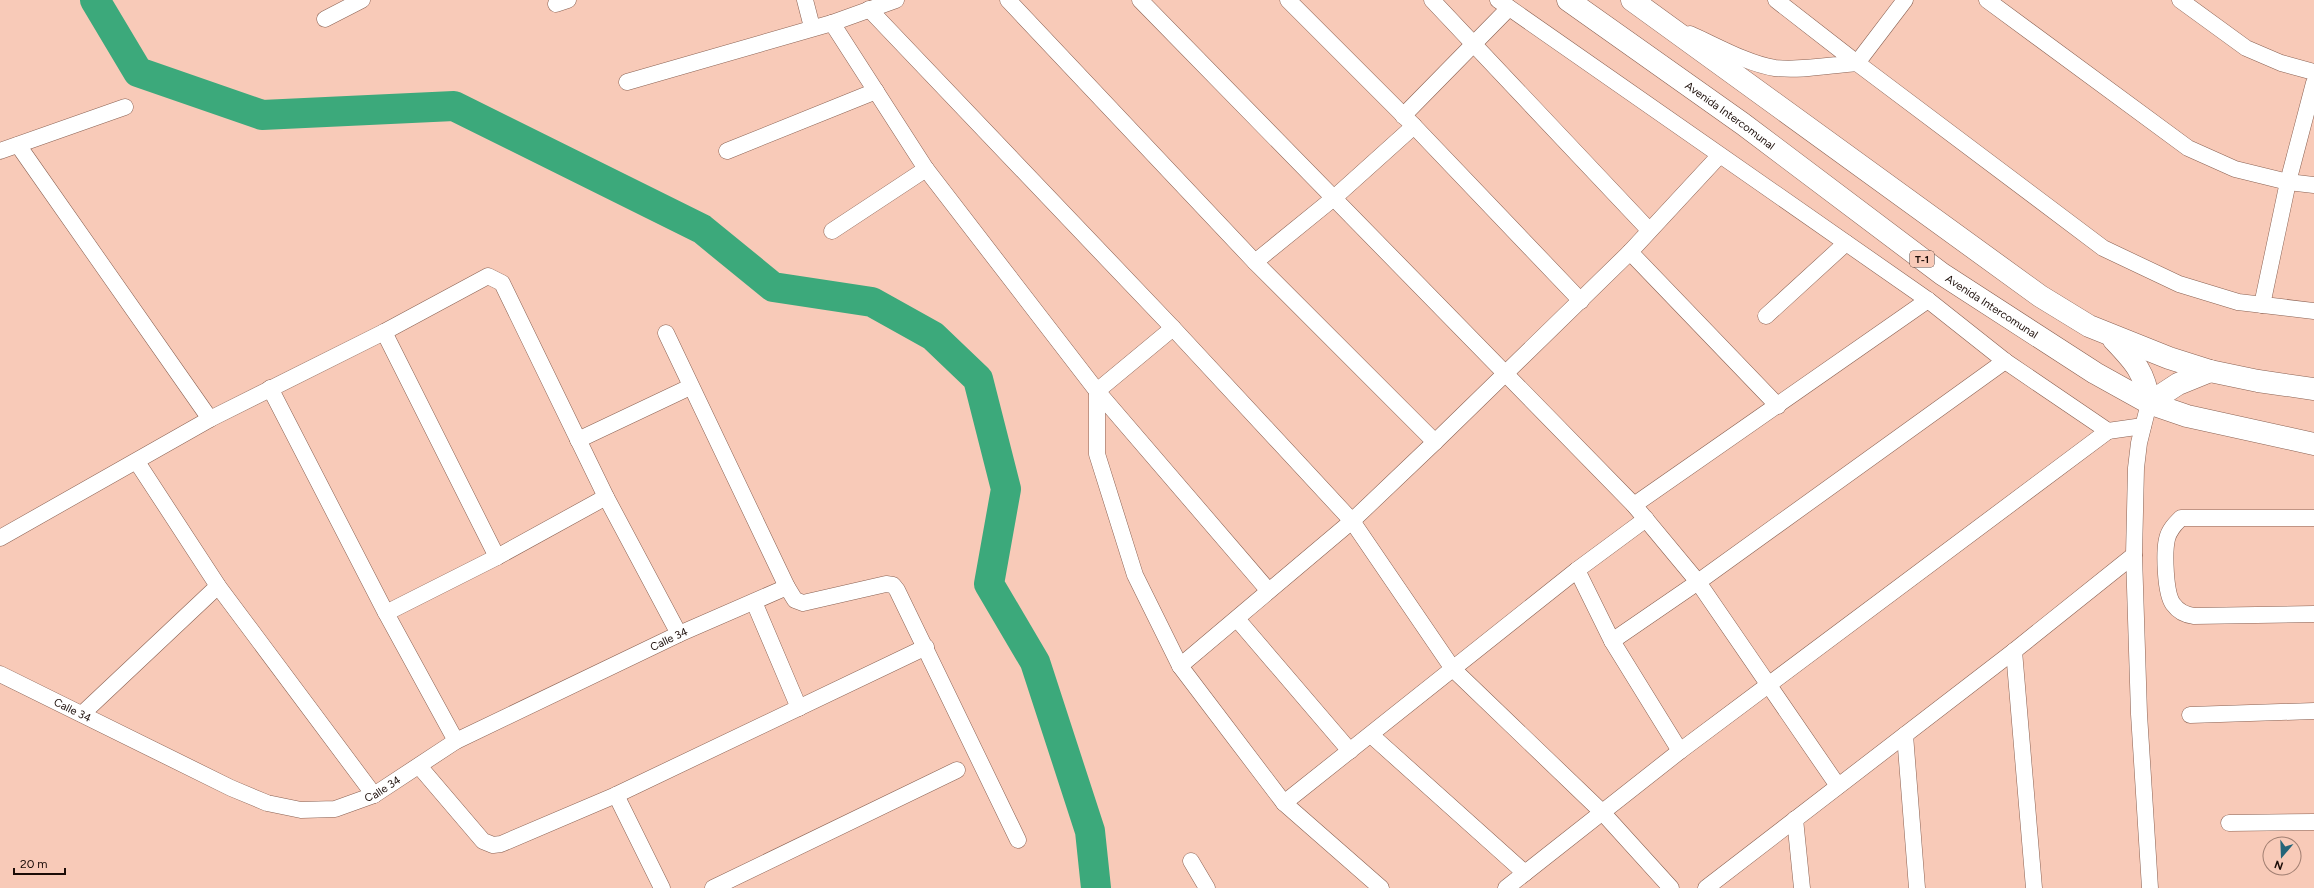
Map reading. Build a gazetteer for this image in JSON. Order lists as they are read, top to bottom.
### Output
{
  "streets": {
    "main road": ["Avenida Intercomunal", "T-1"],
    "street": ["Calle 34"]
  },
  "scale_bar": "20 m",
  "north": "bottom"
}
